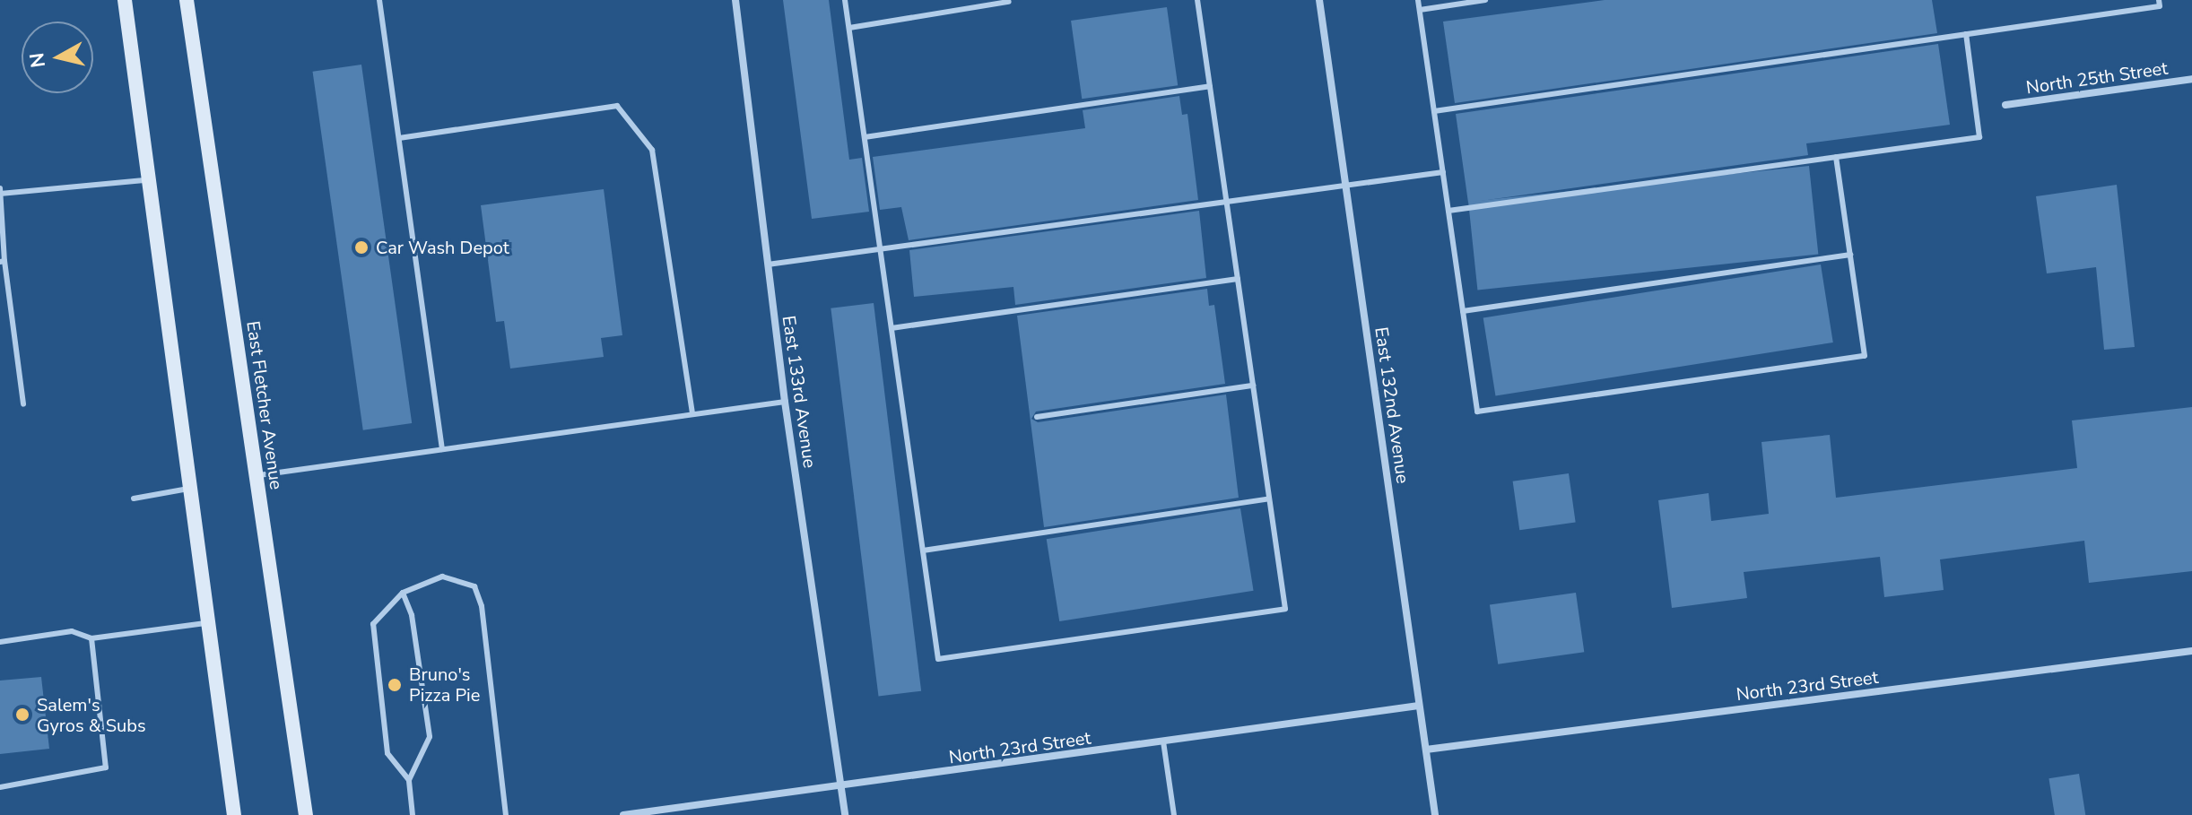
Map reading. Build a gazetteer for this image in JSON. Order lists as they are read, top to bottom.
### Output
{
  "streets": {
    "main road": ["East Fletcher Avenue"],
    "street": [
      "North 25th Street",
      "East 133rd Avenue",
      "East 132nd Avenue",
      "North 23rd Street"
    ]
  },
  "crossings": [
    ["East 133rd Avenue", "North 23rd Street"],
    ["East 132nd Avenue", "North 23rd Street"]
  ],
  "places": ["Car Wash Depot", "Bruno's Pizza Pie", "Salem's Gyros & Subs"],
  "north": "left"
}
